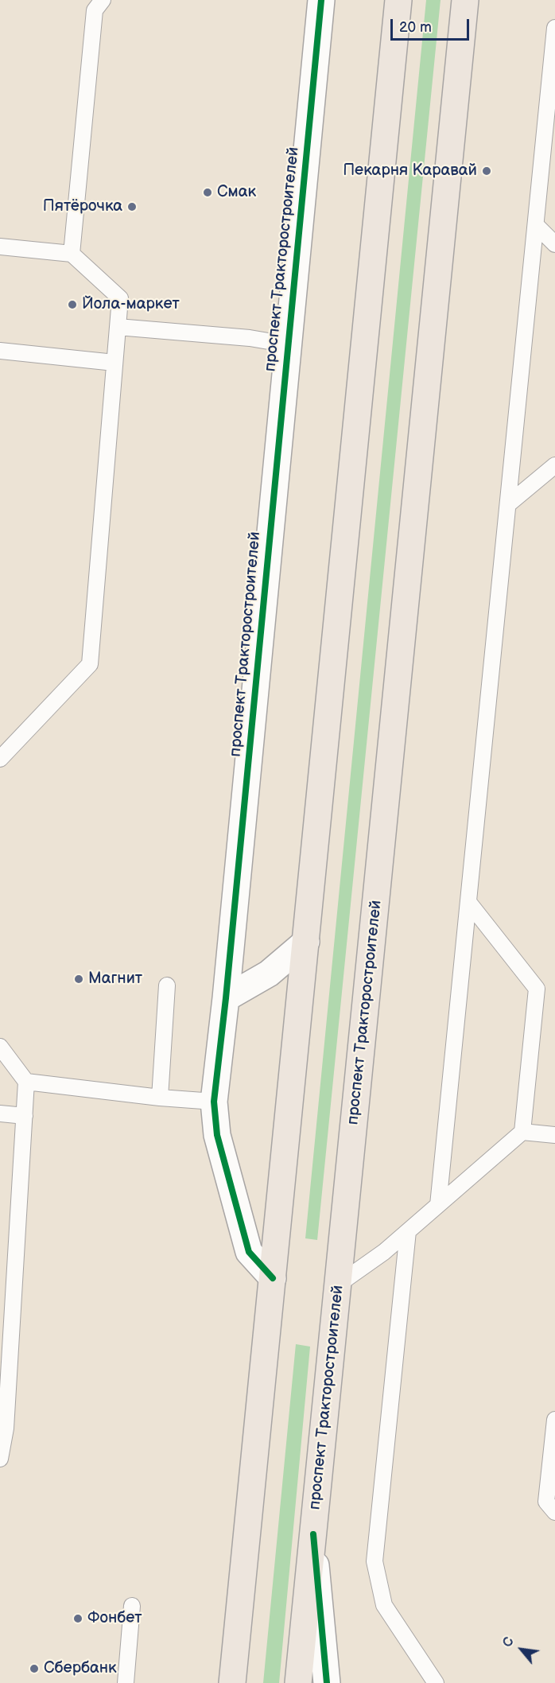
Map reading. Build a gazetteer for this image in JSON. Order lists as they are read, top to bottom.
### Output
{
  "streets": {
    "main road": ["проспект Тракторостроителей"]
  },
  "places": [
    "Пекарня Каравай",
    "Смак",
    "Пятёрочка",
    "Йола-маркет",
    "Магнит",
    "Фонбет",
    "Сбербанк"
  ],
  "scale_bar": "20 m",
  "north": "top left"
}
